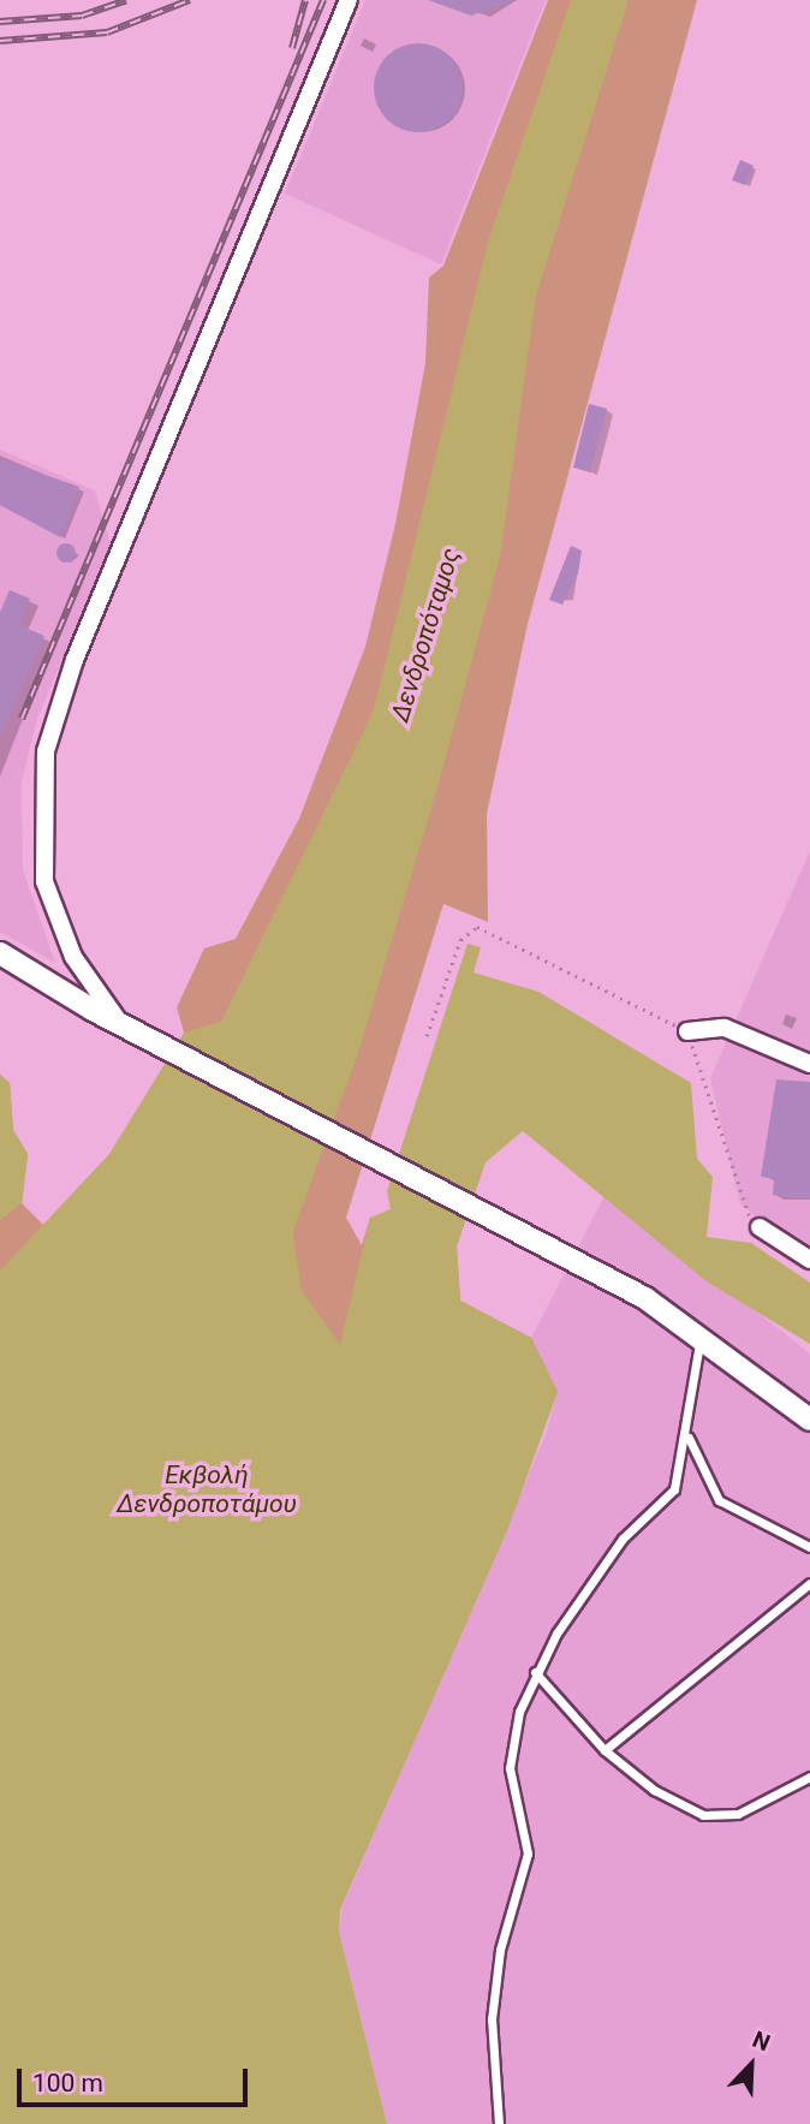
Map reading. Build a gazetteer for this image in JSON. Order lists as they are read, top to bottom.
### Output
{
  "water": ["Δενδροπόταμος", "Εκβολή Δενδροποτάμου"],
  "scale_bar": "100 m",
  "north": "top right"
}
